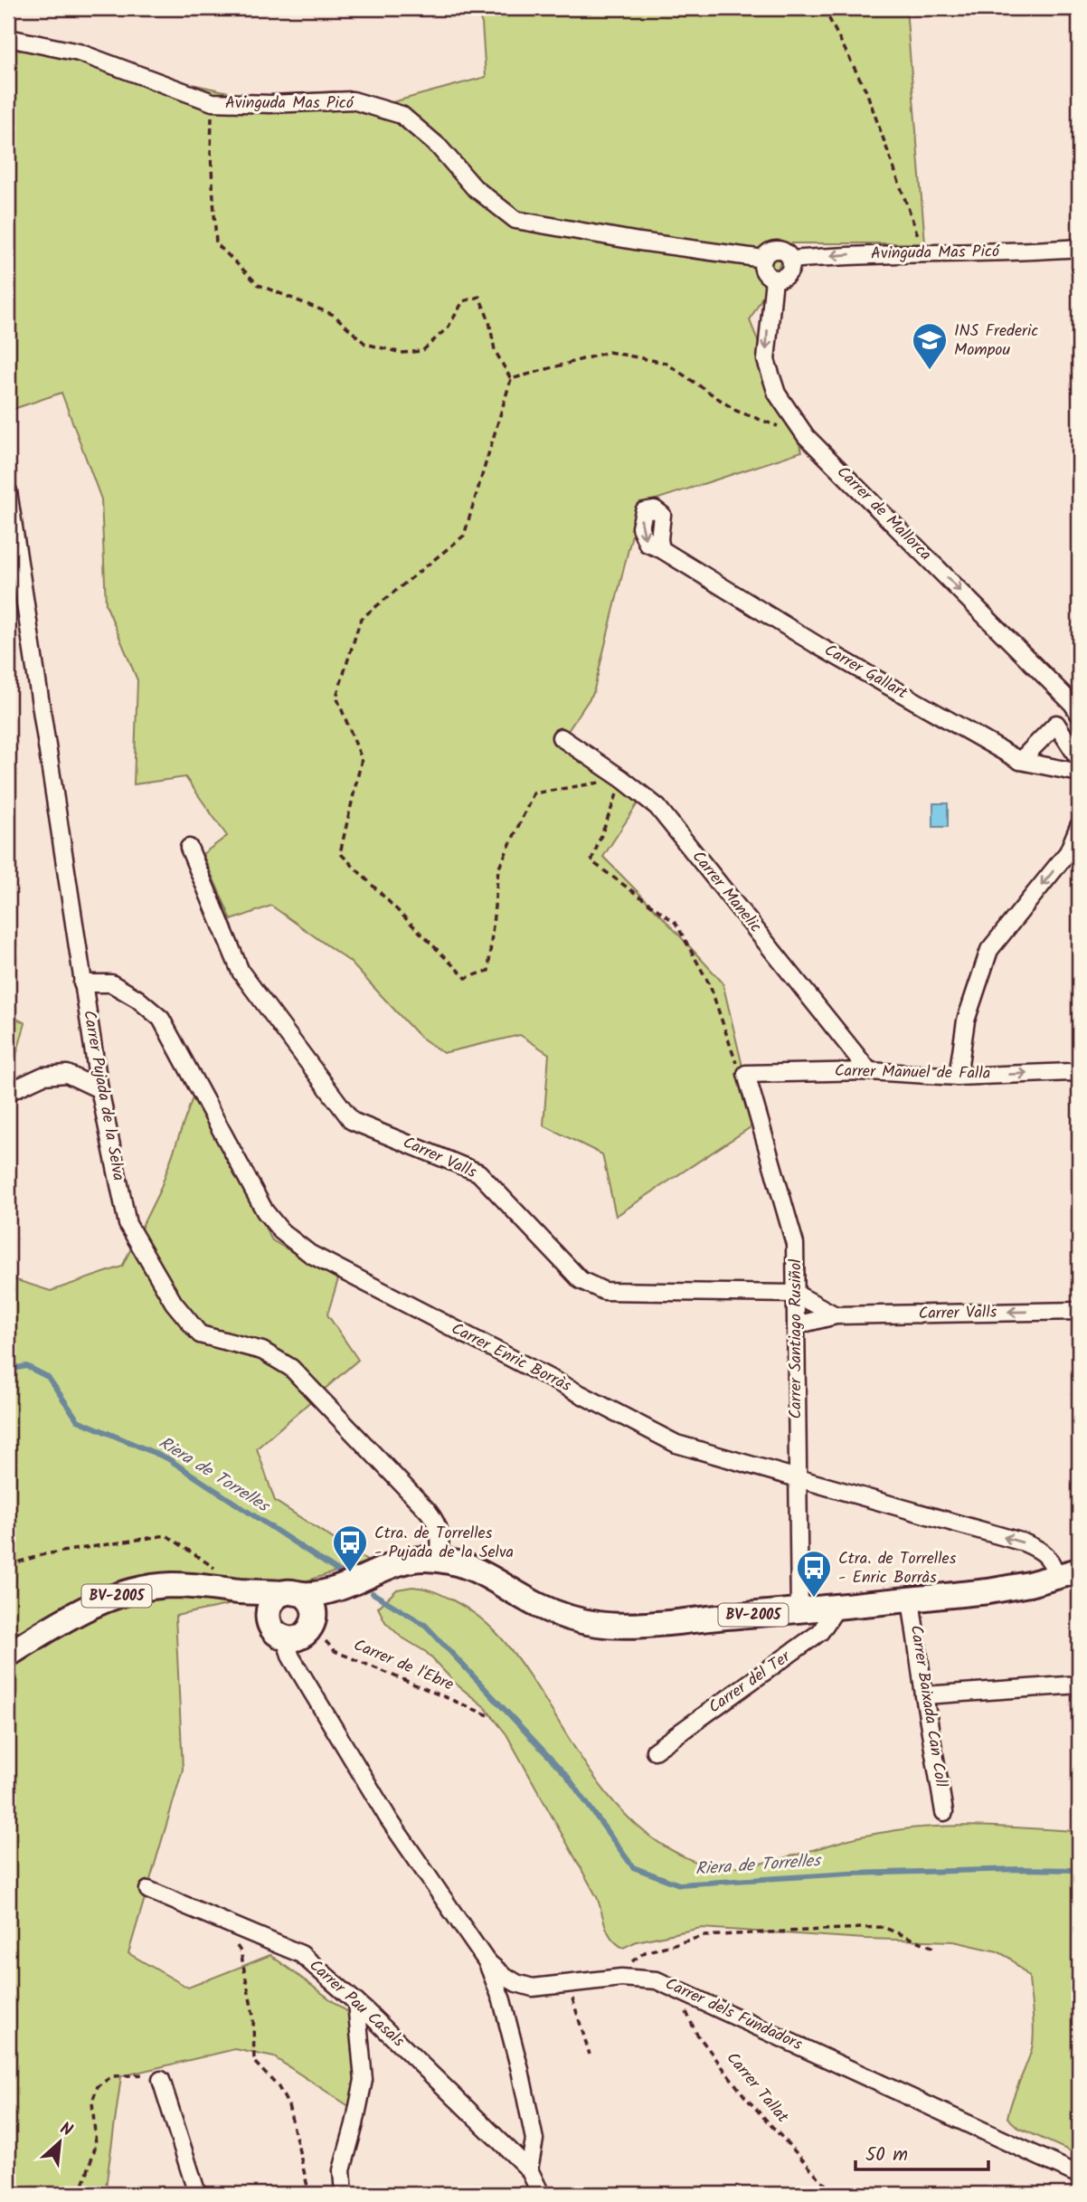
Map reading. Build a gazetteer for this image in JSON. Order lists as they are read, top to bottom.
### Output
{
  "streets": {
    "main road": ["BV-2005"],
    "street": [
      "Avinguda Mas Picó",
      "Carrer de Mallorca",
      "Carrer Gallart",
      "Carrer Manelic",
      "Carrer Manuel de Falla",
      "Carrer Pujada de la Selva",
      "Carrer Valls",
      "Carrer Santiago Rusiñol",
      "Carrer Enric Borràs",
      "Carrer del Ter",
      "Carrer Baixada Can Coll",
      "Carrer Pau Casals",
      "Carrer dels Fundadors"
    ],
    "path": ["Carrer de l'Ebre", "Carrer Tallat"]
  },
  "crossings": [
    ["Avinguda Mas Picó", "Carrer de Mallorca"],
    ["Carrer Manelic", "Carrer Manuel de Falla"],
    ["Carrer Manuel de Falla", "Carrer Santiago Rusiñol"],
    ["Carrer Pujada de la Selva", "Carrer Enric Borràs"],
    ["Carrer Pujada de la Selva", "BV-2005"],
    ["Carrer Valls", "Carrer Santiago Rusiñol"],
    ["Carrer Santiago Rusiñol", "Carrer Enric Borràs"],
    ["Carrer Santiago Rusiñol", "BV-2005"],
    ["Carrer Enric Borràs", "BV-2005"],
    ["BV-2005", "Carrer de l'Ebre"],
    ["BV-2005", "Carrer del Ter"],
    ["BV-2005", "Carrer Baixada Can Coll"],
    ["BV-2005", "Carrer dels Fundadors"],
    ["Carrer de l'Ebre", "Carrer dels Fundadors"],
    ["Carrer dels Fundadors", "Carrer Tallat"]
  ],
  "one_way": ["Carrer de Mallorca", "Carrer Manuel de Falla"],
  "water": ["Riera de Torrelles"],
  "places": {
    "school or university": ["INS Frederic Mompou"],
    "bus stop": ["Ctra. de Torrelles - Pujada de la Selva", "Ctra. de Torrelles - Enric Borràs"]
  },
  "scale_bar": "50 m",
  "north": "top right"
}
